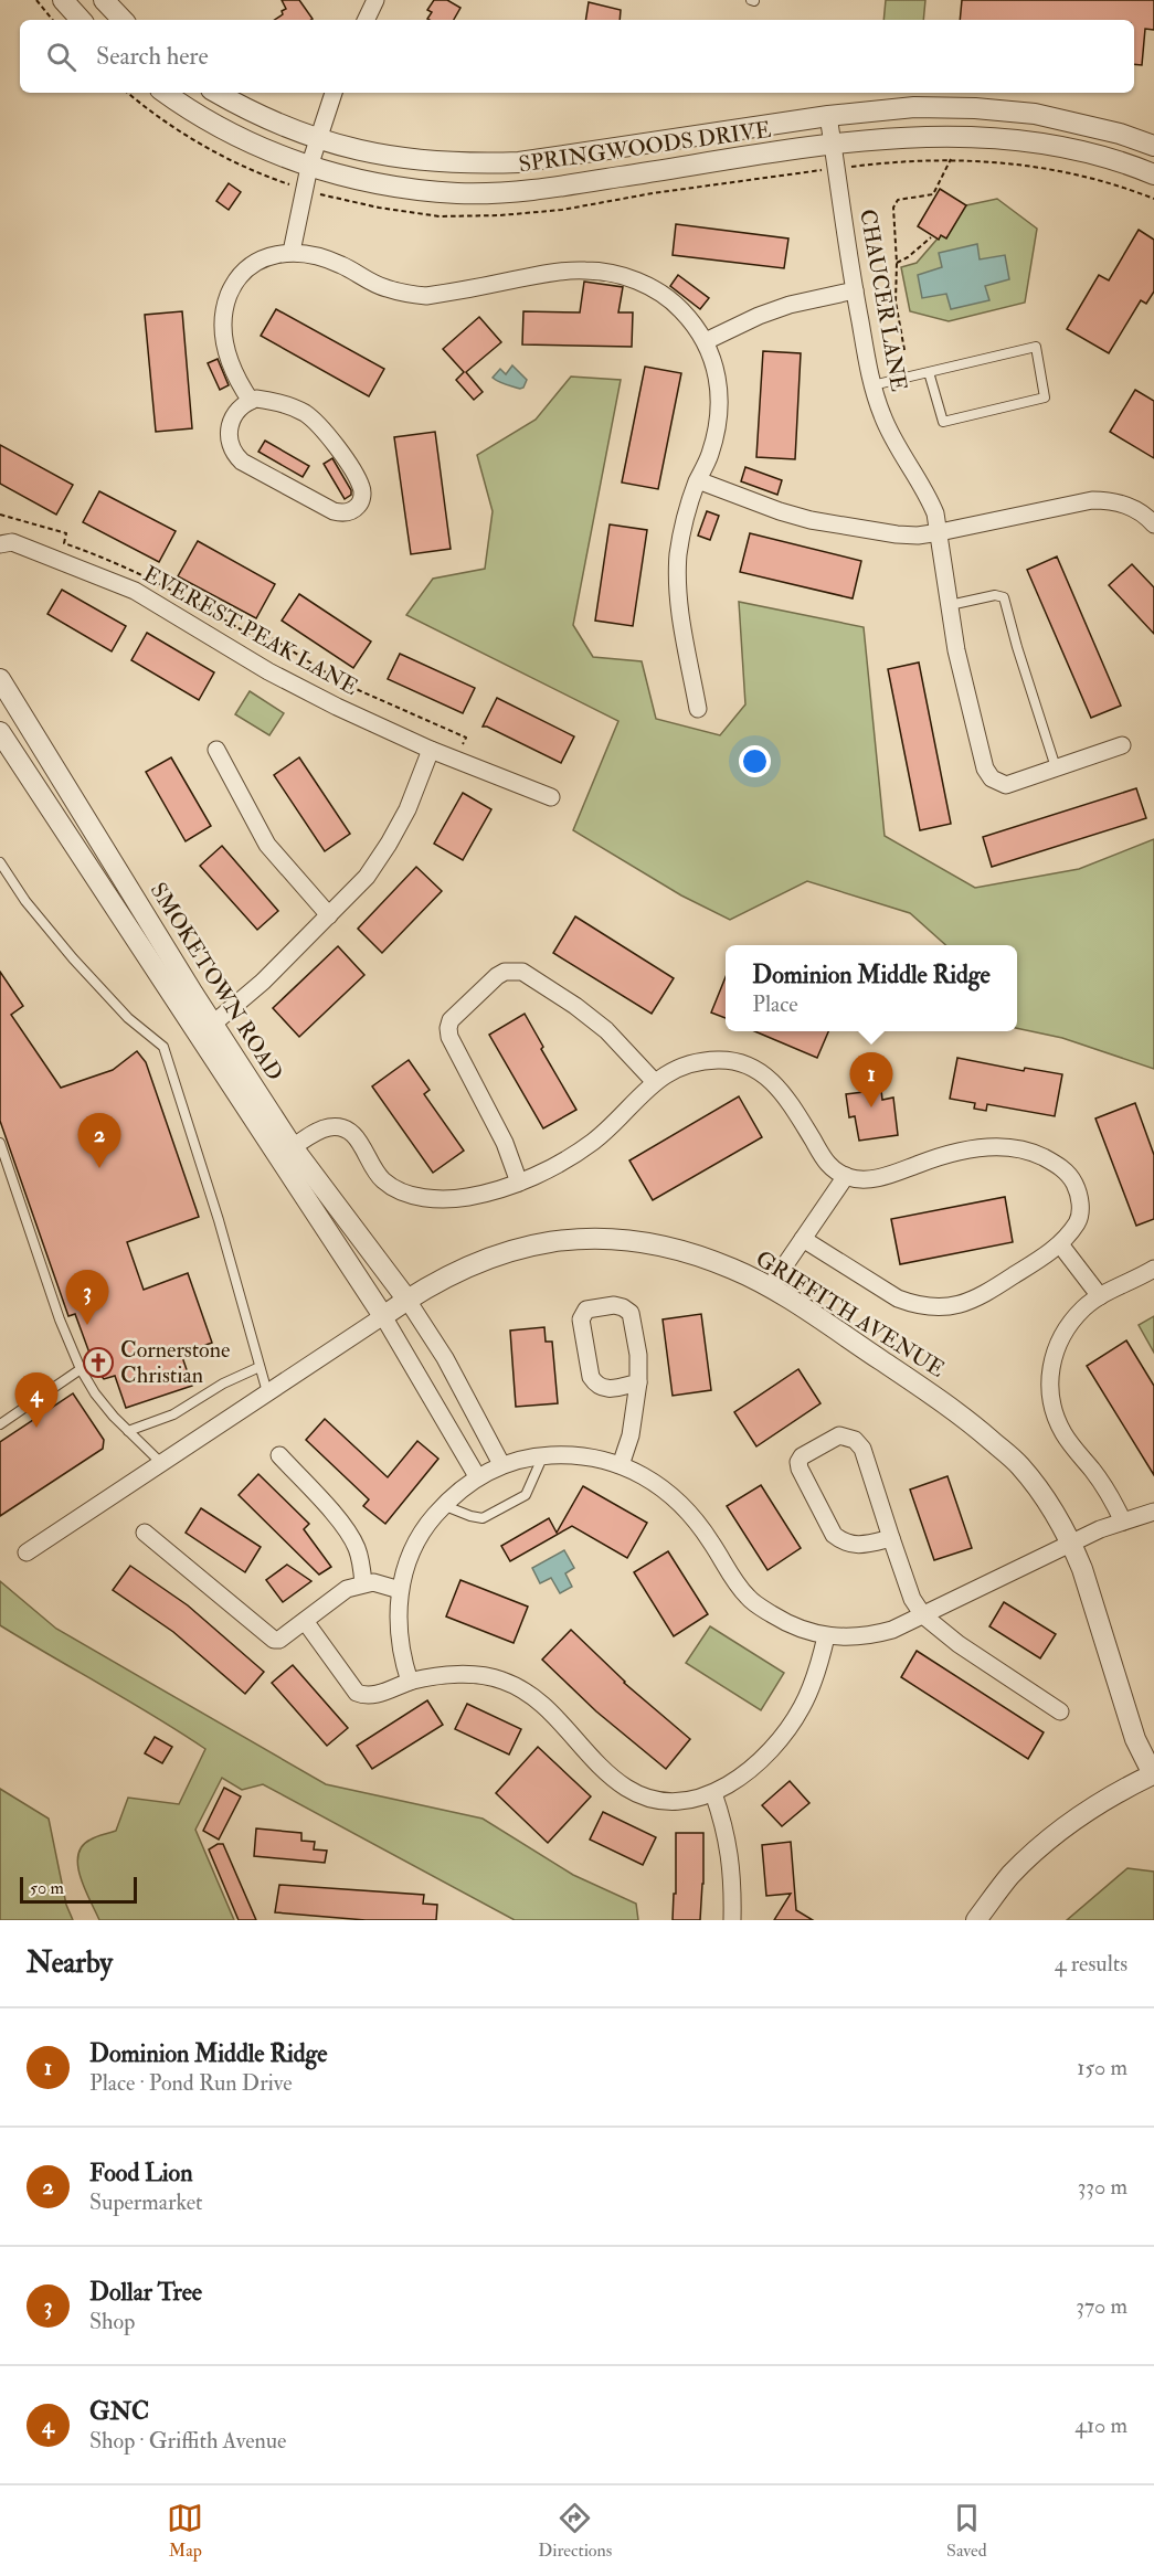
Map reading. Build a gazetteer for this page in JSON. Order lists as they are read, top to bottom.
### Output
{
  "streets": {
    "street": [
      "SPRINGWOODS DRIVE",
      "CHAUCER LANE",
      "EVEREST PEAK LANE",
      "SMOKETOWN ROAD",
      "GRIFFITH AVENUE"
    ]
  },
  "crossings": [
    ["SPRINGWOODS DRIVE", "CHAUCER LANE"],
    ["SMOKETOWN ROAD", "GRIFFITH AVENUE"]
  ],
  "places": {
    "church": ["Cornerstone Christian"]
  },
  "scale_bar": "50 m",
  "page": {
    "search": "Search here",
    "popup": ["Dominion Middle Ridge", "Place"],
    "pins": [
      "1",
      "2",
      "3",
      "4"
    ],
    "scale": "50 m",
    "heading": ["Nearby", "4 results"],
    "list": [
      {
        "mark": "1",
        "name": "Dominion Middle Ridge",
        "note": "Place · Pond Run Drive",
        "value": "150 m"
      },
      {
        "mark": "2",
        "name": "Food Lion",
        "note": "Supermarket",
        "value": "330 m"
      },
      {
        "mark": "3",
        "name": "Dollar Tree",
        "note": "Shop",
        "value": "370 m"
      },
      {
        "mark": "4",
        "name": "GNC",
        "note": "Shop · Griffith Avenue",
        "value": "410 m"
      }
    ],
    "nav": ["Map", "Directions", "Saved"]
  }
}
